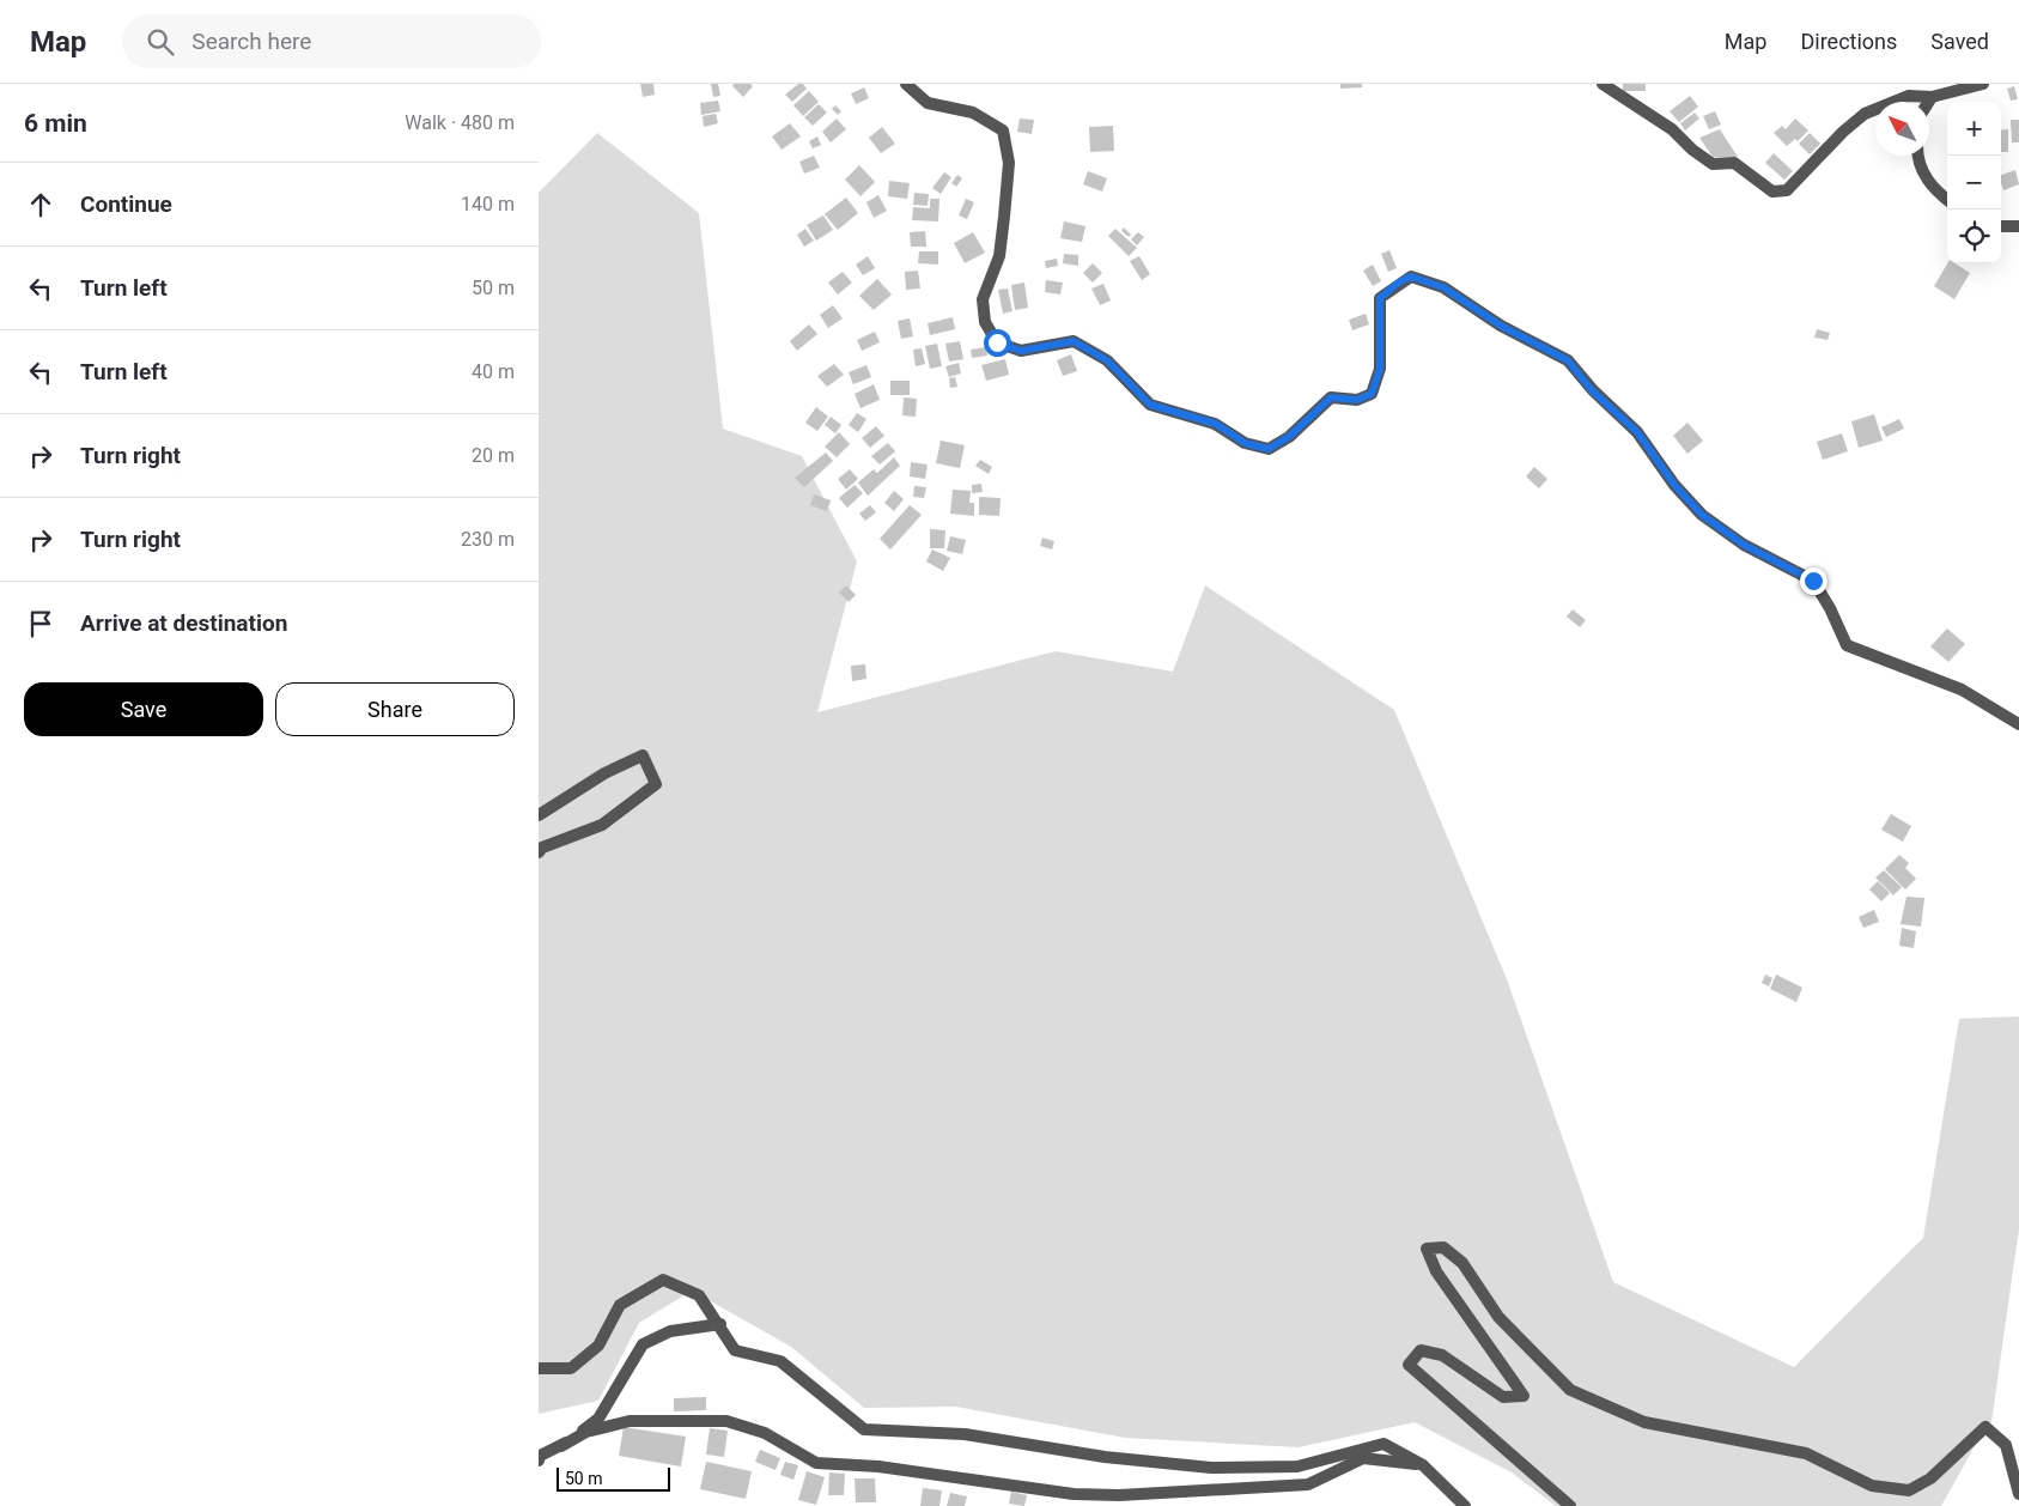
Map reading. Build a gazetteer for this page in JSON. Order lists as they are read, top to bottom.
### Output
{
  "scale_bar": "50 m",
  "north": "top left",
  "page": {
    "header": "Map",
    "search": "Search here",
    "nav": ["Map", "Directions", "Saved"],
    "heading": ["6 min", "Walk · 480 m"],
    "map_buttons": ["+", "−"],
    "list": [
      ["Continue", "140 m"],
      ["Turn left", "50 m"],
      ["Turn left", "40 m"],
      ["Turn right", "20 m"],
      ["Turn right", "230 m"],
      "Arrive at destination"
    ],
    "buttons": ["Save", "Share"],
    "scale": "50 m"
  }
}
